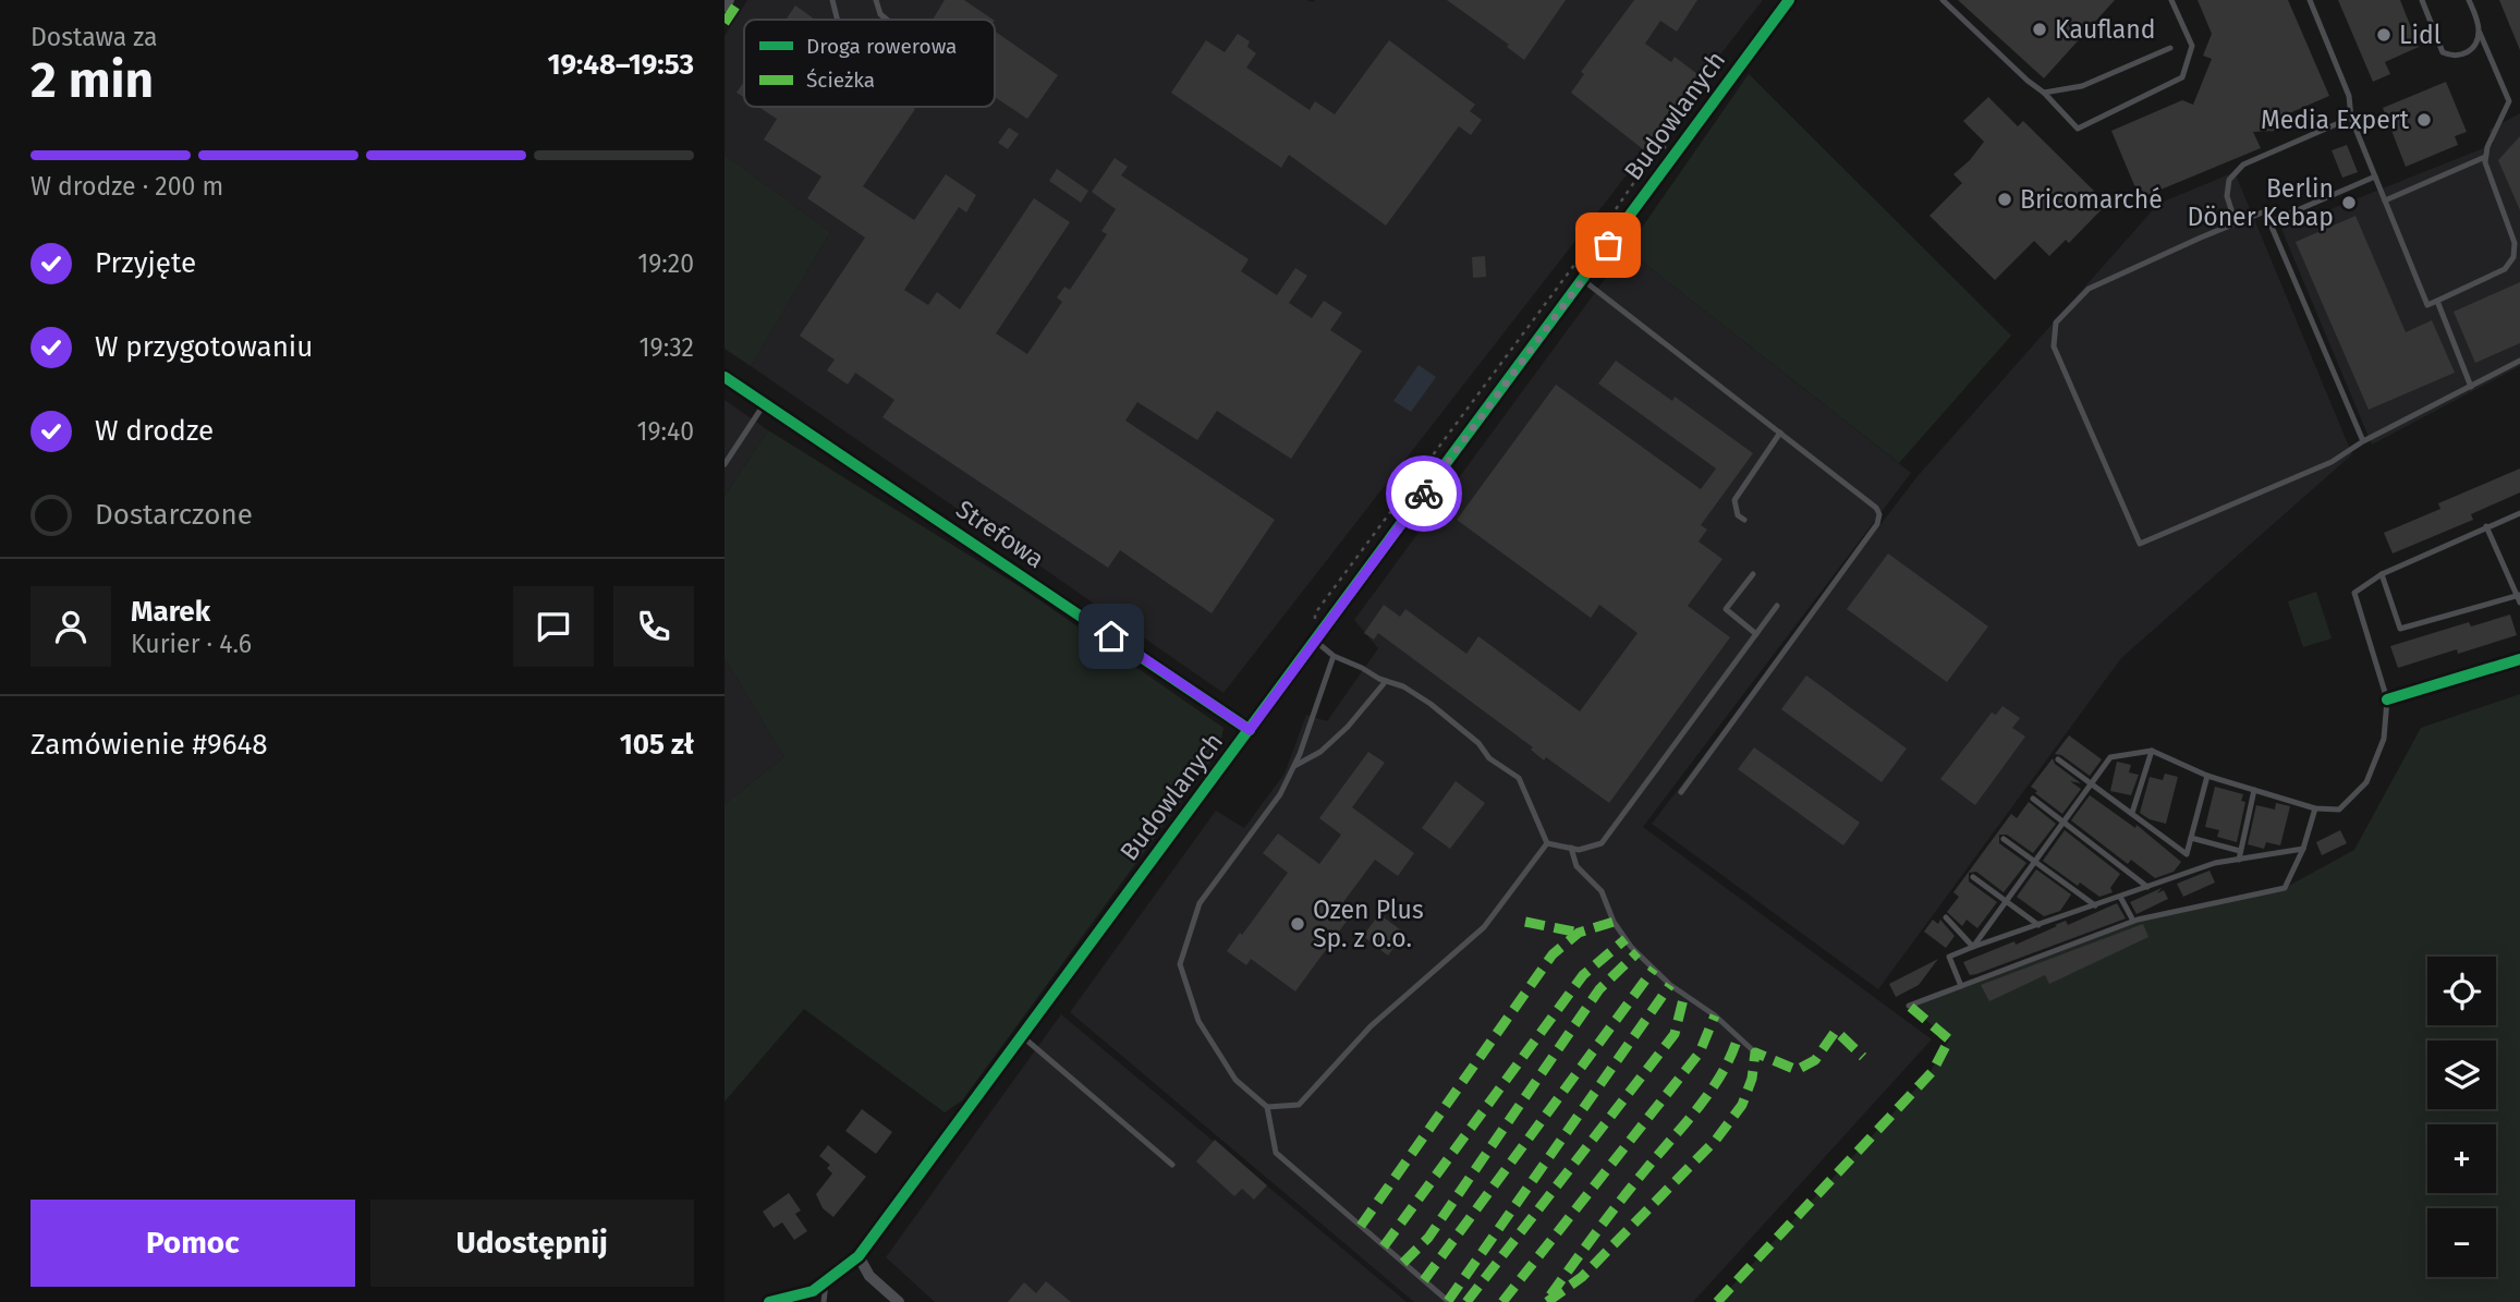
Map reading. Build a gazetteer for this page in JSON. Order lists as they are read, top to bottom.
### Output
{
  "streets": {
    "street": ["Budowlanych", "Strefowa"]
  },
  "crossings": [
    ["Budowlanych", "Strefowa"]
  ],
  "places": [
    "Kaufland",
    "Lidl",
    "Media Expert",
    "Bricomarché",
    "Berlin Döner Kebap",
    "Ozen Plus Sp. z o.o."
  ],
  "legend": ["Droga rowerowa", "Ścieżka"],
  "page": {
    "heading": ["2 min", "Dostawa za", "19:48–19:53"],
    "panel": [
      "Marek",
      "Kurier · 4.6",
      "Zamówienie #9648",
      "105 zł"
    ],
    "bar": "W drodze · 200 m",
    "list": [
      ["Przyjęte", "19:20"],
      ["W przygotowaniu", "19:32"],
      ["W drodze", "19:40"],
      "Dostarczone"
    ],
    "map_buttons": ["+", "−"],
    "buttons": ["Pomoc", "Udostępnij"]
  }
}
